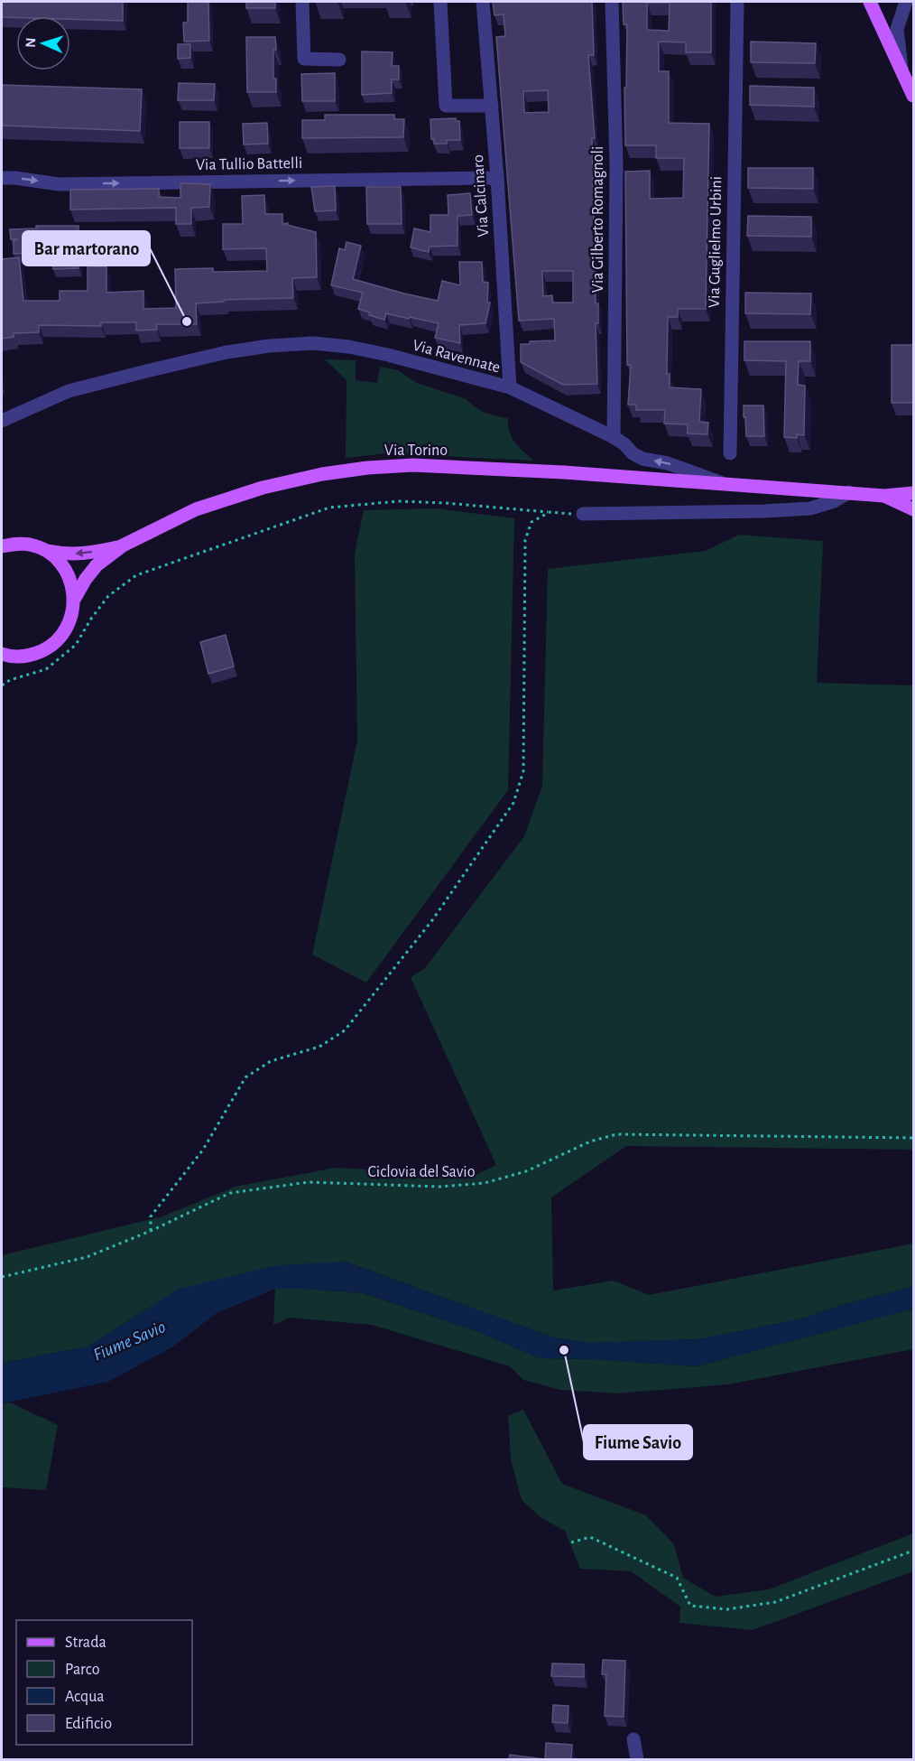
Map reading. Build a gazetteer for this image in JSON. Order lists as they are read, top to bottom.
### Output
{
  "streets": {
    "main road": ["Via Ravennate", "Via Torino"],
    "street": [
      "Via Tullio Battelli",
      "Via Calcinaro",
      "Via Gilberto Romagnoli",
      "Via Guglielmo Urbini"
    ],
    "path": ["Ciclovia del Savio"]
  },
  "crossings": [
    ["Via Tullio Battelli", "Via Calcinaro"],
    ["Via Calcinaro", "Via Ravennate"],
    ["Via Gilberto Romagnoli", "Via Ravennate"],
    ["Via Ravennate", "Via Torino"]
  ],
  "one_way": ["Via Tullio Battelli"],
  "water": ["Fiume Savio"],
  "places": ["Bar martorano", "Fiume Savio"],
  "legend": [
    "Strada",
    "Parco",
    "Acqua",
    "Edificio"
  ],
  "north": "left"
}
